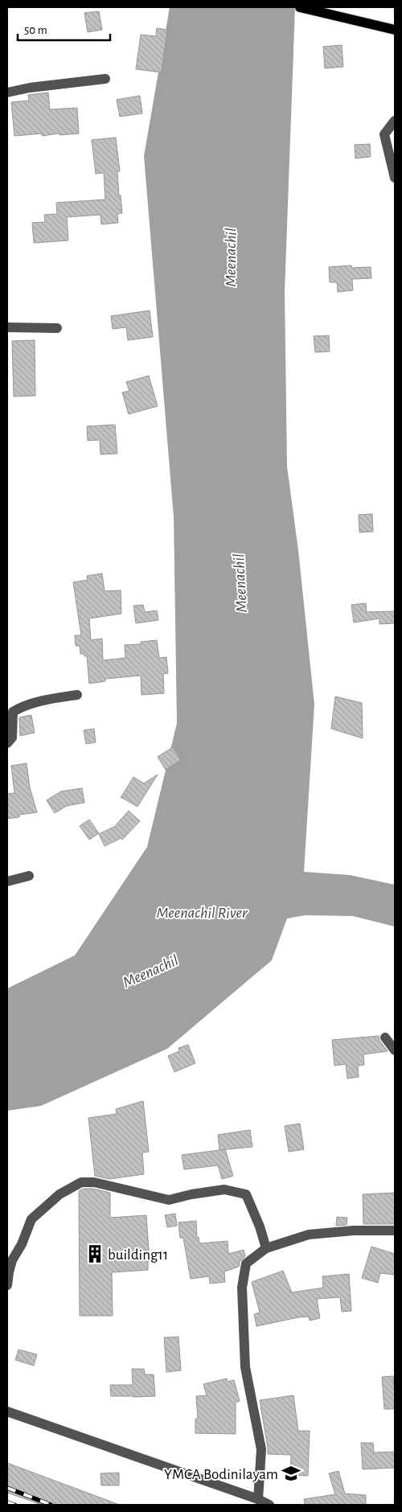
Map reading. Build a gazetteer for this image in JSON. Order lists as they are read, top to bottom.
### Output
{
  "water": ["Meenachil", "Meenachil River"],
  "places": {
    "building": ["building11"],
    "school or university": ["YMCA Bodinilayam"]
  },
  "scale_bar": "50 m"
}
